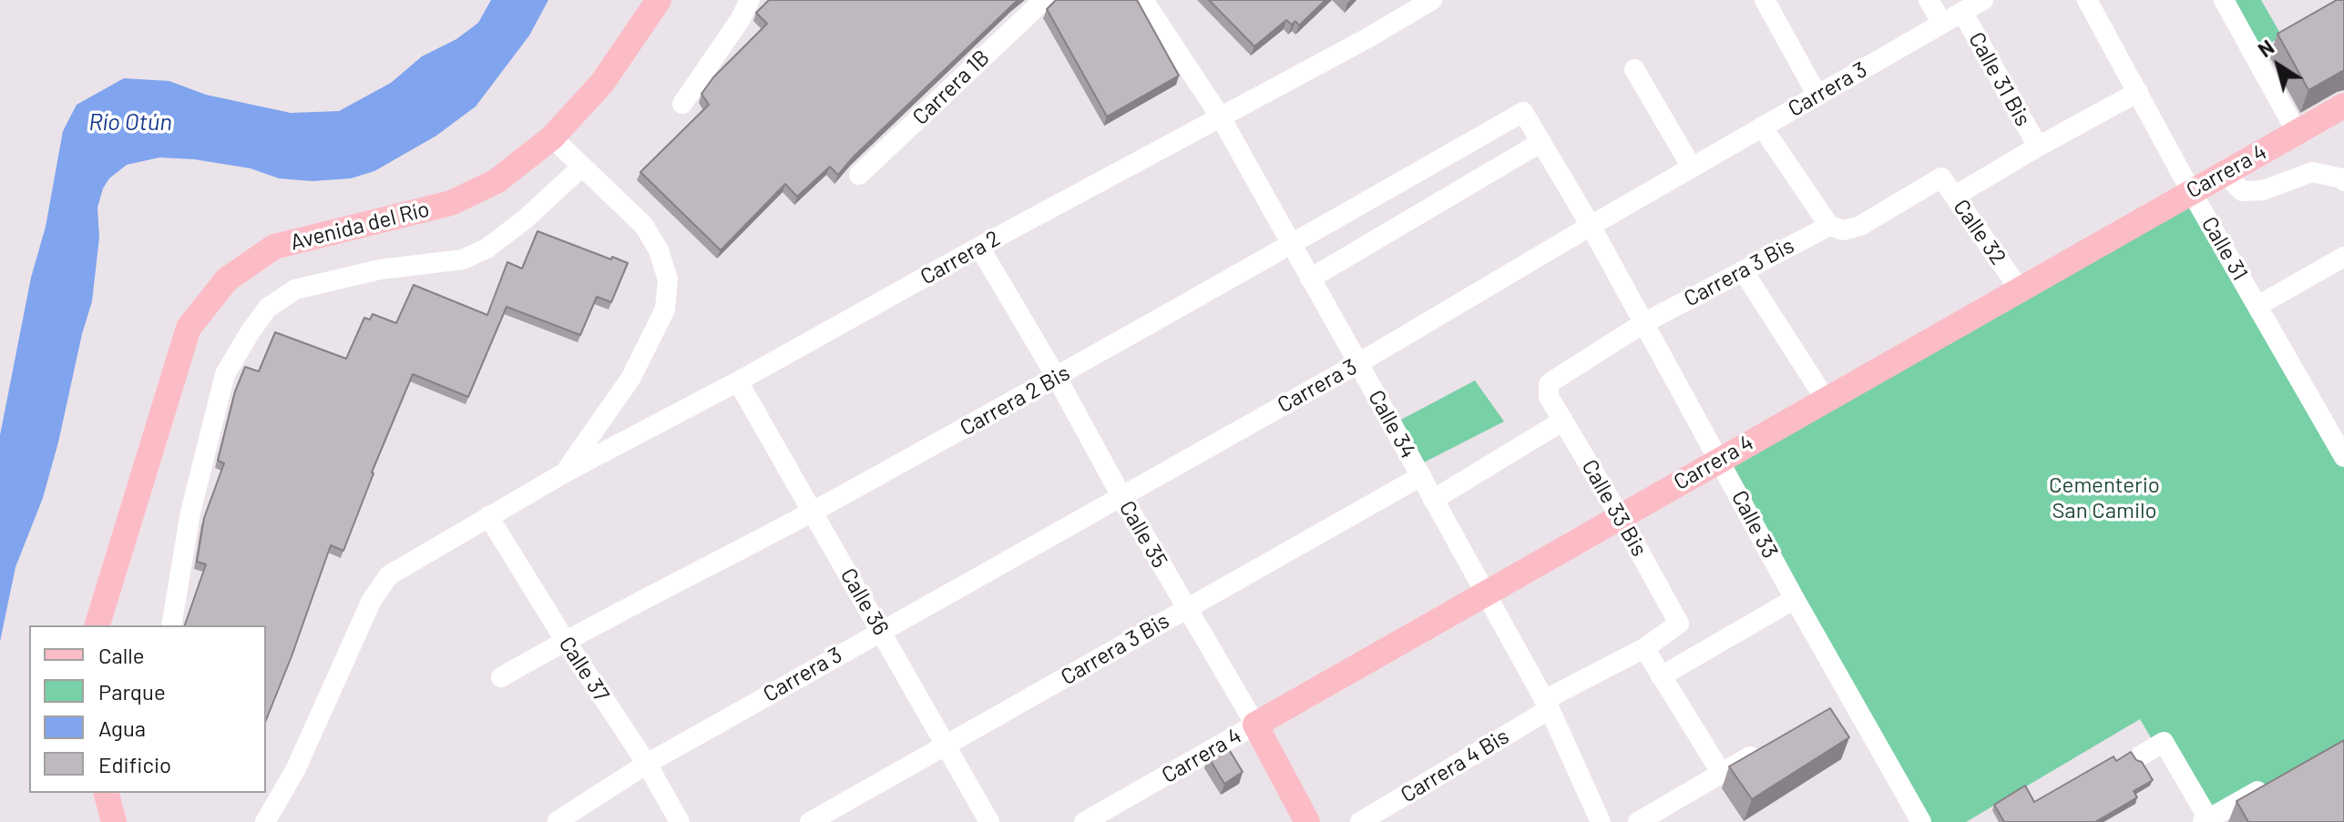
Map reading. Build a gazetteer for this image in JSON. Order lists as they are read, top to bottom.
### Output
{
  "streets": {
    "main road": ["Carrera 4", "Avenida del Río", "Calle 35"],
    "street": [
      "Calle 31 Bis",
      "Carrera 1B",
      "Carrera 3",
      "Calle 32",
      "Calle 31",
      "Carrera 2",
      "Carrera 3 Bis",
      "Carrera 2 Bis",
      "Calle 34",
      "Calle 33 Bis",
      "Calle 33",
      "Calle 36",
      "Calle 37",
      "Carrera 4 Bis"
    ]
  },
  "crossings": [
    ["Calle 31 Bis", "Carrera 3"],
    ["Carrera 3", "Calle 34"],
    ["Carrera 3", "Calle 33"],
    ["Carrera 3", "Calle 35"],
    ["Carrera 3", "Calle 36"],
    ["Carrera 3", "Calle 37"],
    ["Carrera 4", "Calle 32"],
    ["Carrera 4", "Calle 31"],
    ["Carrera 4", "Calle 34"],
    ["Carrera 4", "Calle 33 Bis"],
    ["Carrera 4", "Calle 33"],
    ["Carrera 4", "Calle 35"],
    ["Calle 32", "Carrera 3 Bis"],
    ["Carrera 2", "Calle 34"],
    ["Carrera 2", "Calle 35"],
    ["Carrera 2", "Calle 36"],
    ["Carrera 2", "Calle 37"],
    ["Carrera 3 Bis", "Calle 34"],
    ["Carrera 3 Bis", "Calle 33 Bis"],
    ["Carrera 3 Bis", "Calle 33"],
    ["Carrera 3 Bis", "Calle 35"],
    ["Carrera 3 Bis", "Calle 36"],
    ["Carrera 2 Bis", "Calle 34"],
    ["Carrera 2 Bis", "Calle 33"],
    ["Carrera 2 Bis", "Calle 35"],
    ["Carrera 2 Bis", "Calle 36"],
    ["Carrera 2 Bis", "Calle 37"],
    ["Calle 34", "Carrera 4 Bis"]
  ],
  "water": ["Río Otún"],
  "parks": ["Cementerio San Camilo"],
  "legend": [
    "Calle",
    "Parque",
    "Agua",
    "Edificio"
  ],
  "north": "top left"
}
